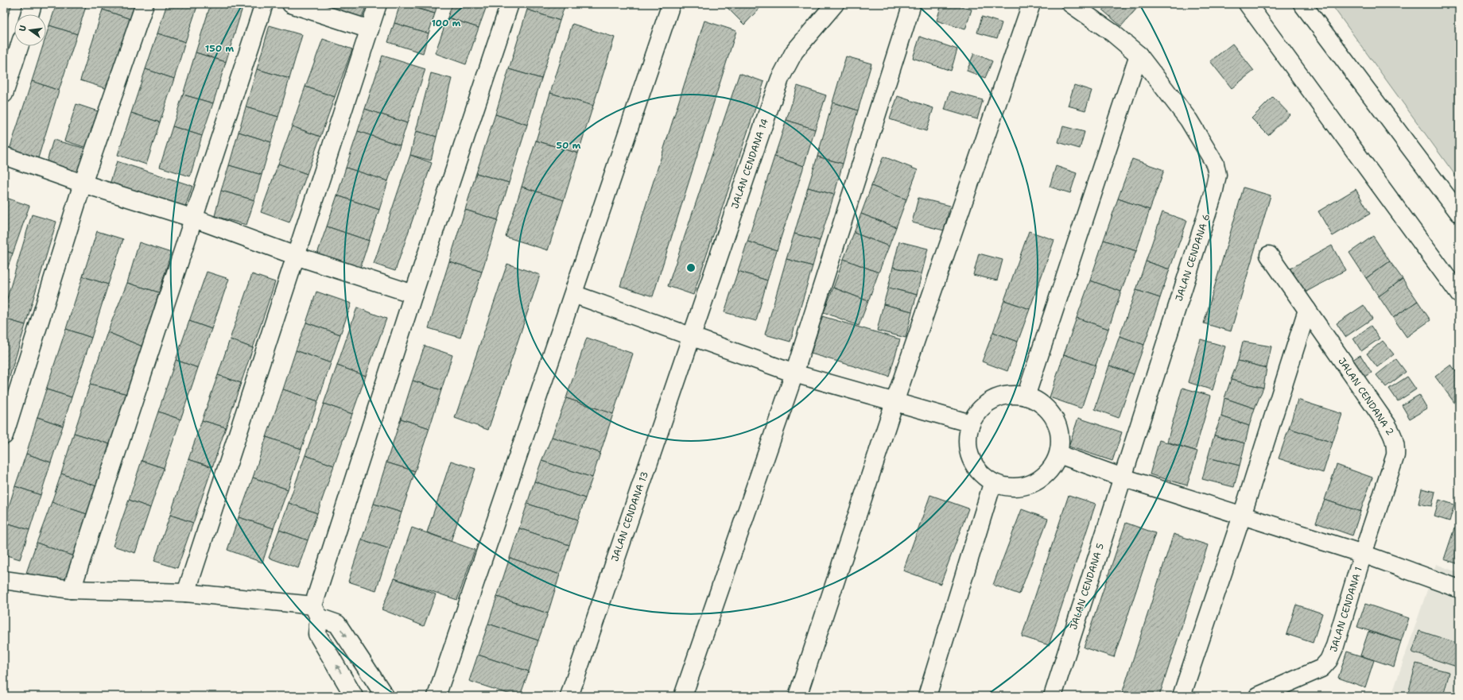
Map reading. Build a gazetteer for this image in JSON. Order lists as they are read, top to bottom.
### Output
{
  "streets": {
    "street": [
      "JALAN CENDANA 14",
      "JALAN CENDANA 6",
      "JALAN CENDANA 2",
      "JALAN CENDANA 13",
      "JALAN CENDANA 5",
      "JALAN CENDANA 1"
    ]
  },
  "crossings": [
    ["JALAN CENDANA 14", "JALAN CENDANA 13"],
    ["JALAN CENDANA 6", "JALAN CENDANA 5"],
    ["JALAN CENDANA 2", "JALAN CENDANA 1"]
  ],
  "north": "left",
  "rings": ["100 m", "150 m", "50 m"]
}
